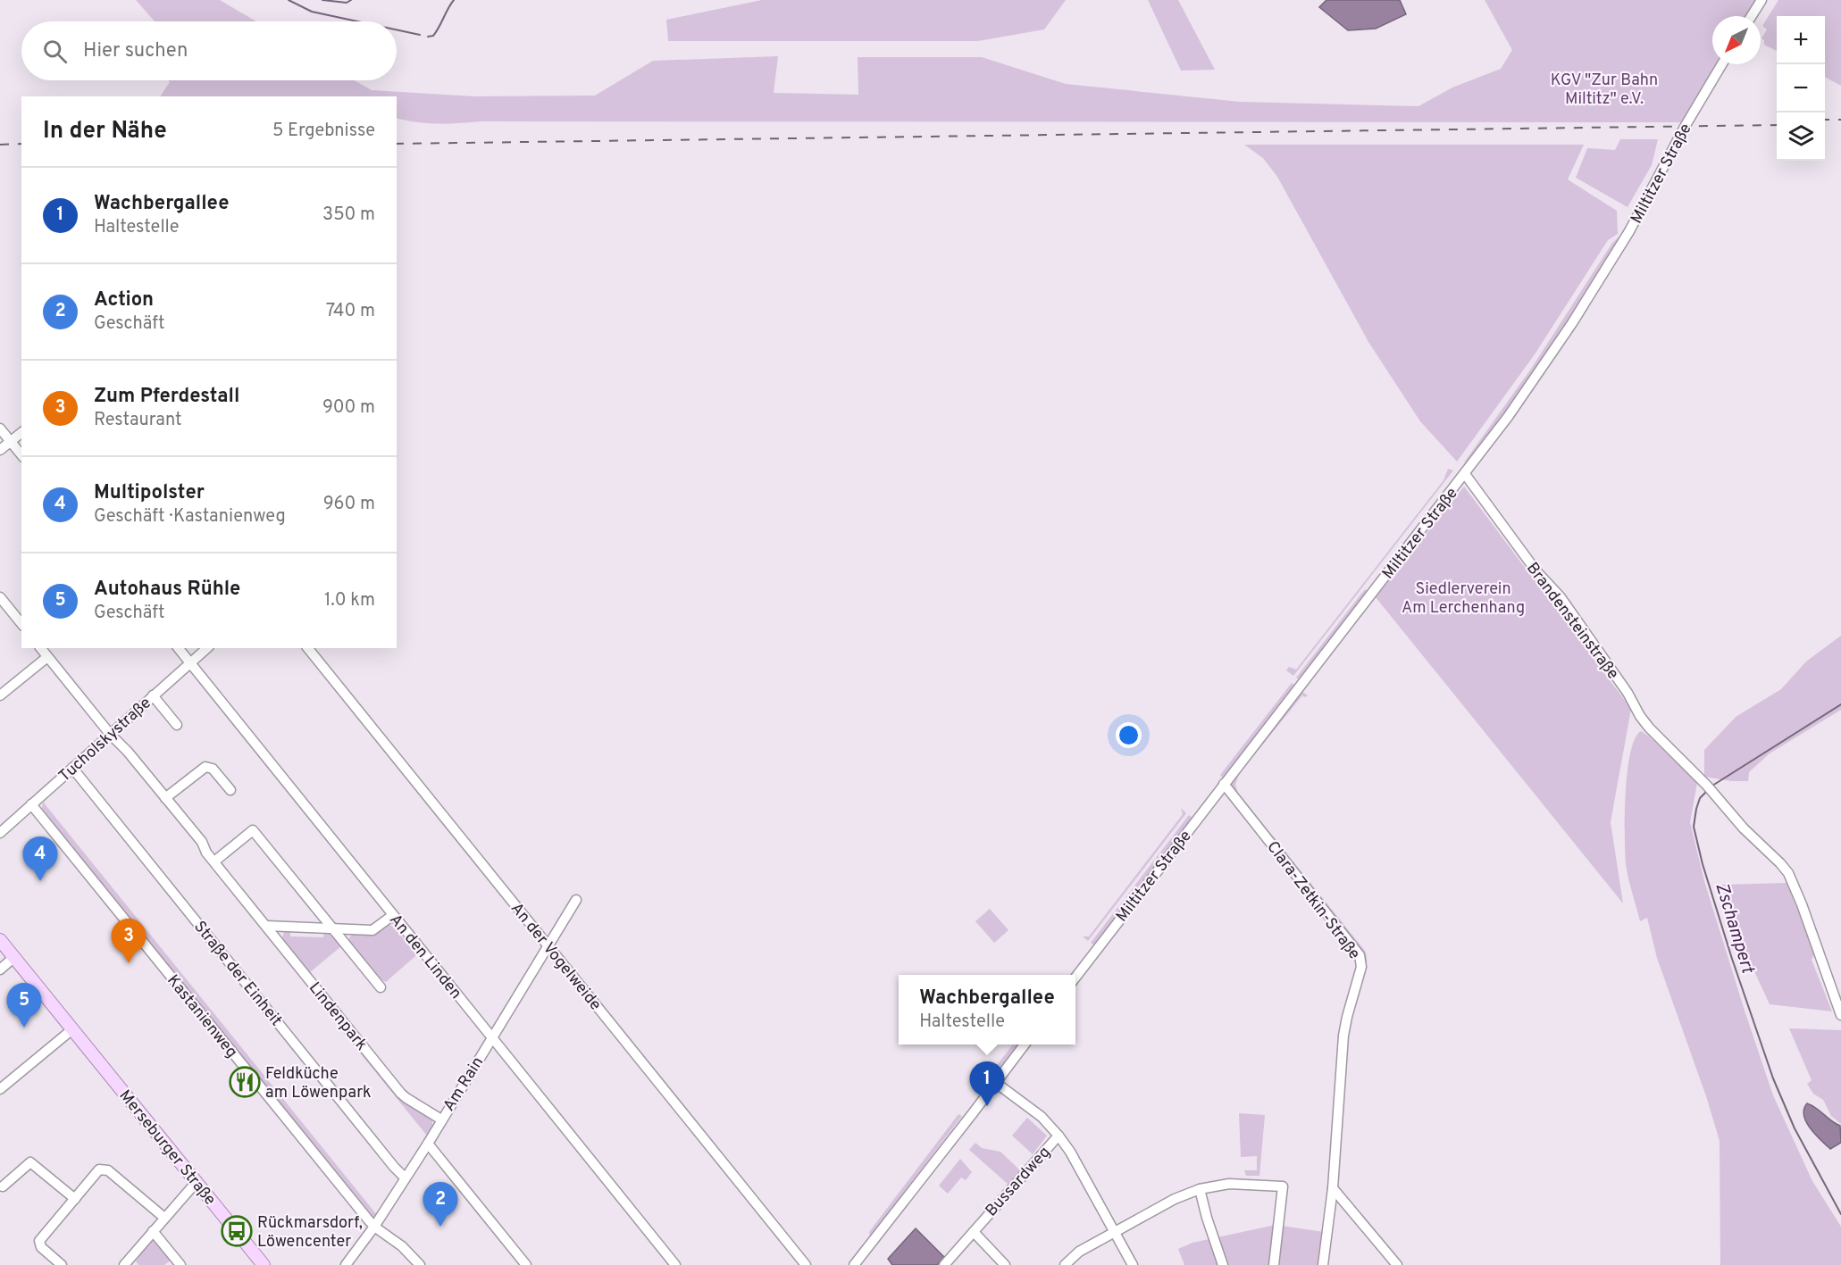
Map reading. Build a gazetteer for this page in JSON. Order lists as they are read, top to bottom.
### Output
{
  "streets": {
    "main road": ["Merseburger Straße"],
    "street": [
      "Miltitzer Straße",
      "Brandensteinstraße",
      "Tucholskystraße",
      "Clara-Zetkin-Straße",
      "An den Linden",
      "An der Vogelweide",
      "Straße der Einheit",
      "Kastanienweg",
      "Lindenpark",
      "Am Rain",
      "Bussardweg"
    ]
  },
  "crossings": [
    ["Miltitzer Straße", "Brandensteinstraße"],
    ["Miltitzer Straße", "Clara-Zetkin-Straße"],
    ["Tucholskystraße", "An den Linden"],
    ["Tucholskystraße", "Straße der Einheit"],
    ["Tucholskystraße", "Kastanienweg"],
    ["Tucholskystraße", "Lindenpark"],
    ["An den Linden", "Am Rain"],
    ["An der Vogelweide", "Am Rain"],
    ["Straße der Einheit", "Am Rain"],
    ["Kastanienweg", "Am Rain"],
    ["Lindenpark", "Am Rain"]
  ],
  "water": ["Zschampert"],
  "parks": ["KGV \"Zur Bahn Miltitz\" e.V.", "Siedlerverein Am Lerchenhang"],
  "places": {
    "restaurant": ["Feldküche am Löwenpark"],
    "bus stop": ["Rückmarsdorf, Löwencenter"]
  },
  "north": "bottom left",
  "page": {
    "map_buttons": ["+", "−"],
    "search": "Hier suchen",
    "heading": ["In der Nähe", "5 Ergebnisse"],
    "list": [
      {
        "mark": "1",
        "name": "Wachbergallee",
        "note": "Haltestelle",
        "value": "350 m"
      },
      {
        "mark": "2",
        "name": "Action",
        "note": "Geschäft",
        "value": "740 m"
      },
      {
        "mark": "3",
        "name": "Zum Pferdestall",
        "note": "Restaurant",
        "value": "900 m"
      },
      {
        "mark": "4",
        "name": "Multipolster",
        "note": "Geschäft · Kastanienweg",
        "value": "960 m"
      },
      {
        "mark": "5",
        "name": "Autohaus Rühle",
        "note": "Geschäft",
        "value": "1.0 km"
      }
    ],
    "pins": [
      "4",
      "3",
      "5",
      "1",
      "2"
    ],
    "popup": ["Wachbergallee", "Haltestelle"]
  }
}
